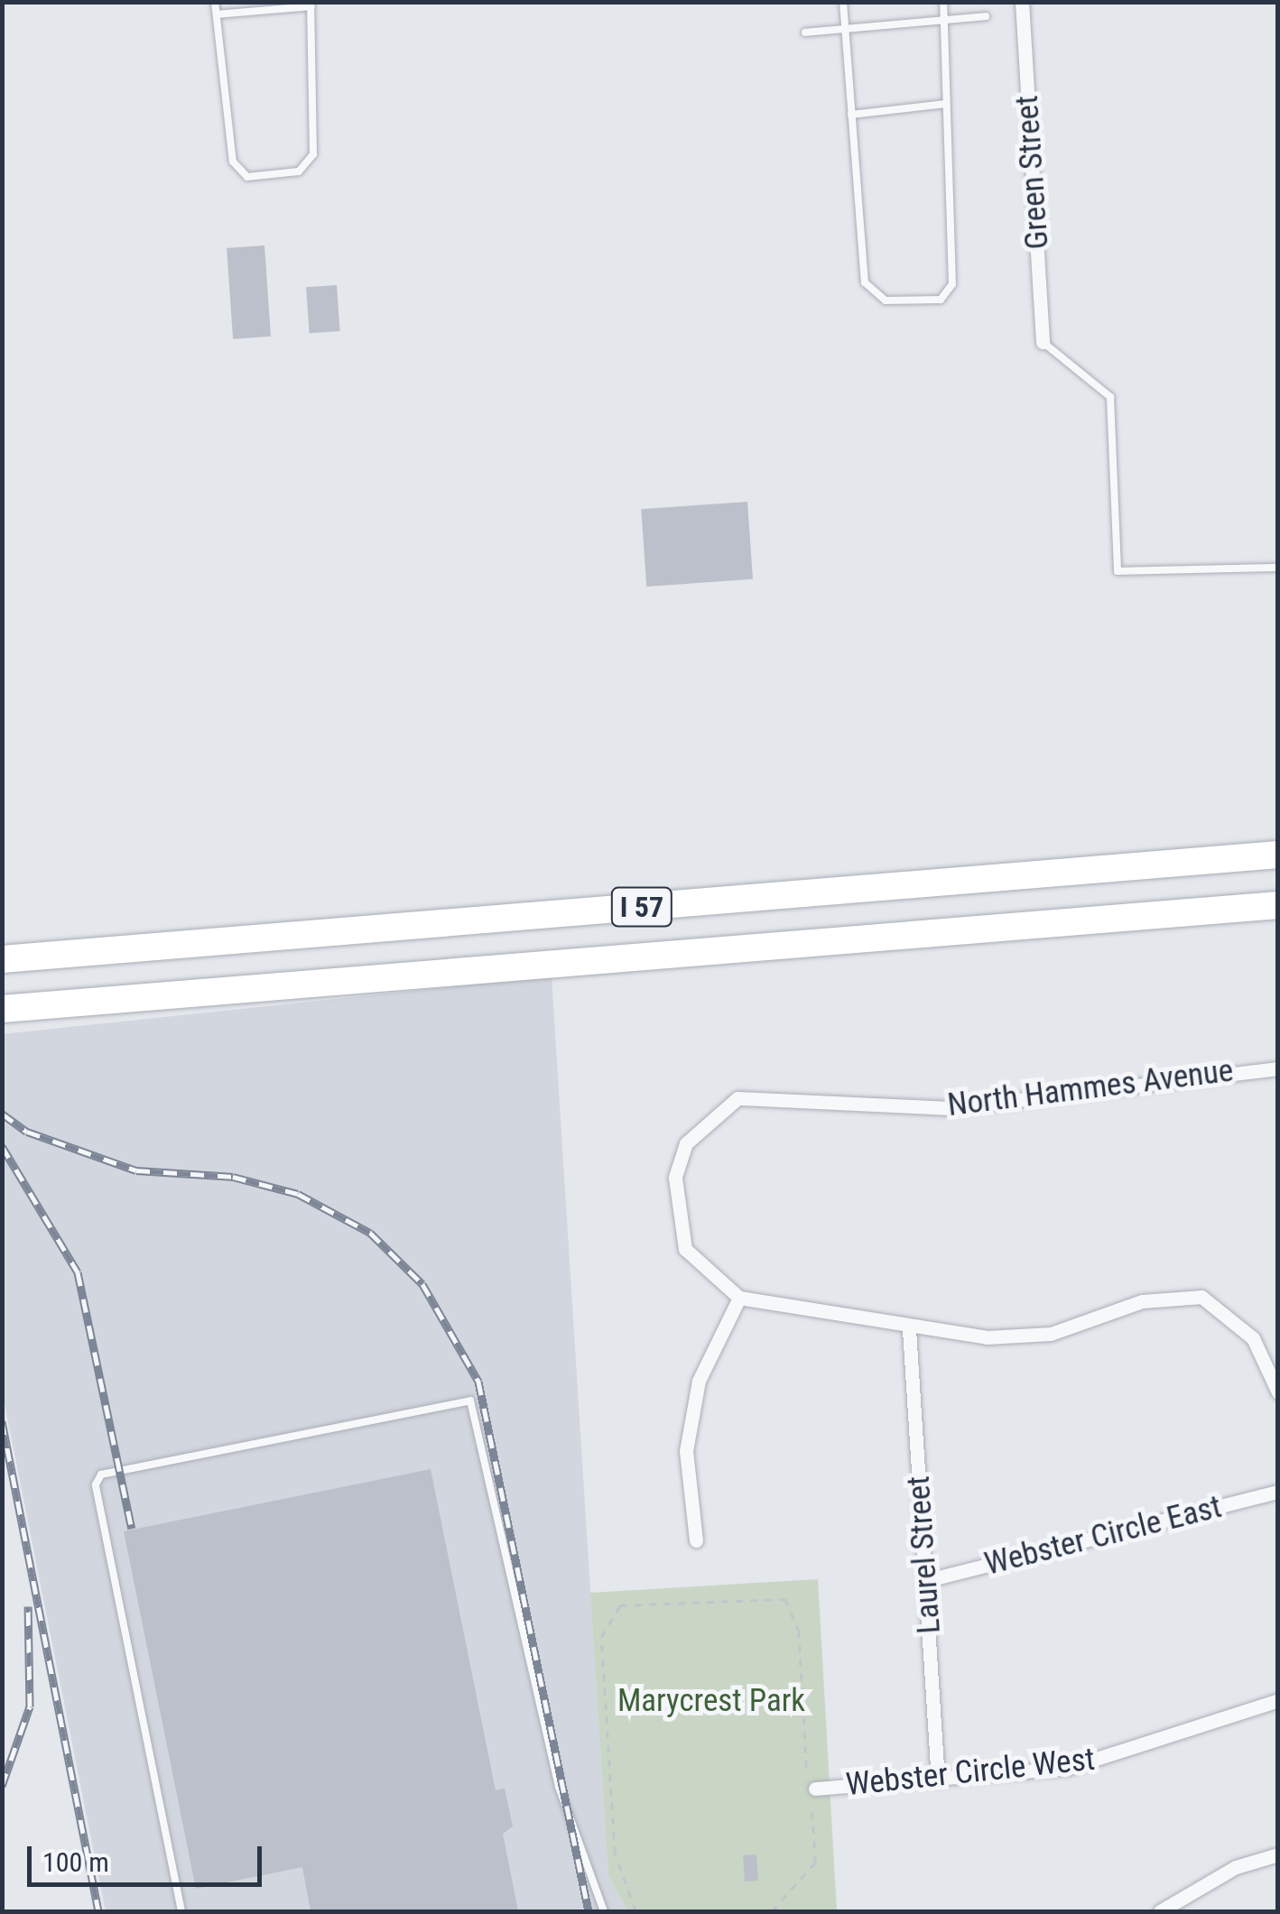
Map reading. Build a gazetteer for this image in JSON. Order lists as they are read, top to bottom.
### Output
{
  "streets": {
    "highway": ["I 57"],
    "street": [
      "Green Street",
      "North Hammes Avenue",
      "Webster Circle East",
      "Laurel Street",
      "Webster Circle West"
    ]
  },
  "crossings": [
    ["Webster Circle East", "Laurel Street"],
    ["Laurel Street", "Webster Circle West"]
  ],
  "parks": ["Marycrest Park"],
  "scale_bar": "100 m"
}
